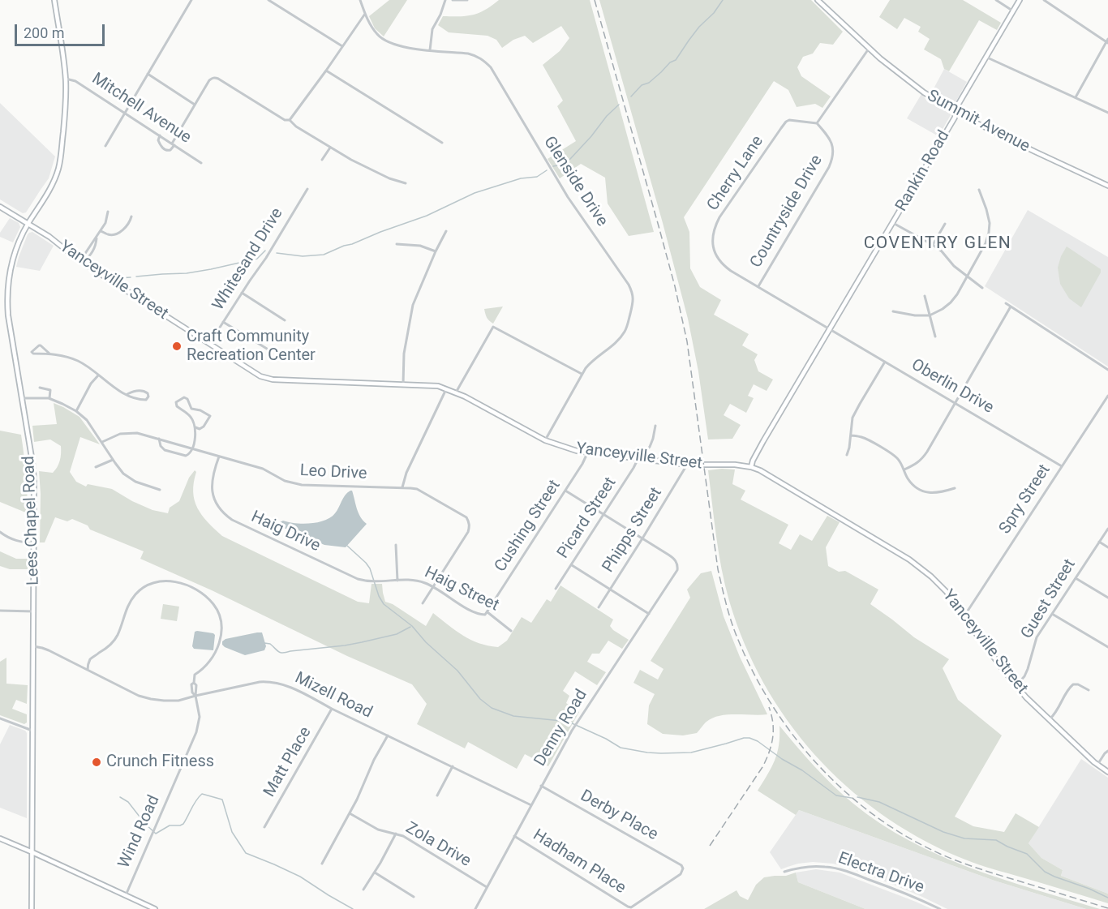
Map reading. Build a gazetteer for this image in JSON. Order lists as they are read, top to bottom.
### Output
{
  "streets": {
    "main road": [
      "Summit Avenue",
      "Rankin Road",
      "Yanceyville Street",
      "Lees Chapel Road"
    ],
    "street": [
      "Mitchell Avenue",
      "Cherry Lane",
      "Glenside Drive",
      "Countryside Drive",
      "Whitesand Drive",
      "Oberlin Drive",
      "Leo Drive",
      "Spry Street",
      "Picard Street",
      "Cushing Street",
      "Phipps Street",
      "Haig Drive",
      "Haig Street",
      "Guest Street",
      "Mizell Road",
      "Denny Road",
      "Matt Place",
      "Derby Place",
      "Wind Road",
      "Zola Drive",
      "Hadham Place",
      "Electra Drive"
    ]
  },
  "crossings": [
    ["Mitchell Avenue", "Lees Chapel Road"],
    ["Summit Avenue", "Rankin Road"],
    ["Rankin Road", "Cherry Lane"],
    ["Rankin Road", "Yanceyville Street"],
    ["Rankin Road", "Oberlin Drive"],
    ["Cherry Lane", "Countryside Drive"],
    ["Cherry Lane", "Oberlin Drive"],
    ["Glenside Drive", "Yanceyville Street"],
    ["Whitesand Drive", "Yanceyville Street"],
    ["Yanceyville Street", "Spry Street"],
    ["Yanceyville Street", "Picard Street"],
    ["Yanceyville Street", "Lees Chapel Road"],
    ["Yanceyville Street", "Cushing Street"],
    ["Yanceyville Street", "Phipps Street"],
    ["Yanceyville Street", "Guest Street"],
    ["Oberlin Drive", "Spry Street"],
    ["Leo Drive", "Haig Drive"],
    ["Leo Drive", "Haig Street"],
    ["Lees Chapel Road", "Mizell Road"],
    ["Cushing Street", "Haig Street"],
    ["Phipps Street", "Denny Road"],
    ["Haig Drive", "Haig Street"],
    ["Mizell Road", "Denny Road"],
    ["Mizell Road", "Matt Place"],
    ["Mizell Road", "Wind Road"],
    ["Denny Road", "Derby Place"],
    ["Denny Road", "Zola Drive"],
    ["Denny Road", "Hadham Place"],
    ["Derby Place", "Hadham Place"]
  ],
  "districts": ["COVENTRY GLEN"],
  "places": ["Craft Community Recreation Center", "Crunch Fitness"],
  "scale_bar": "200 m"
}
